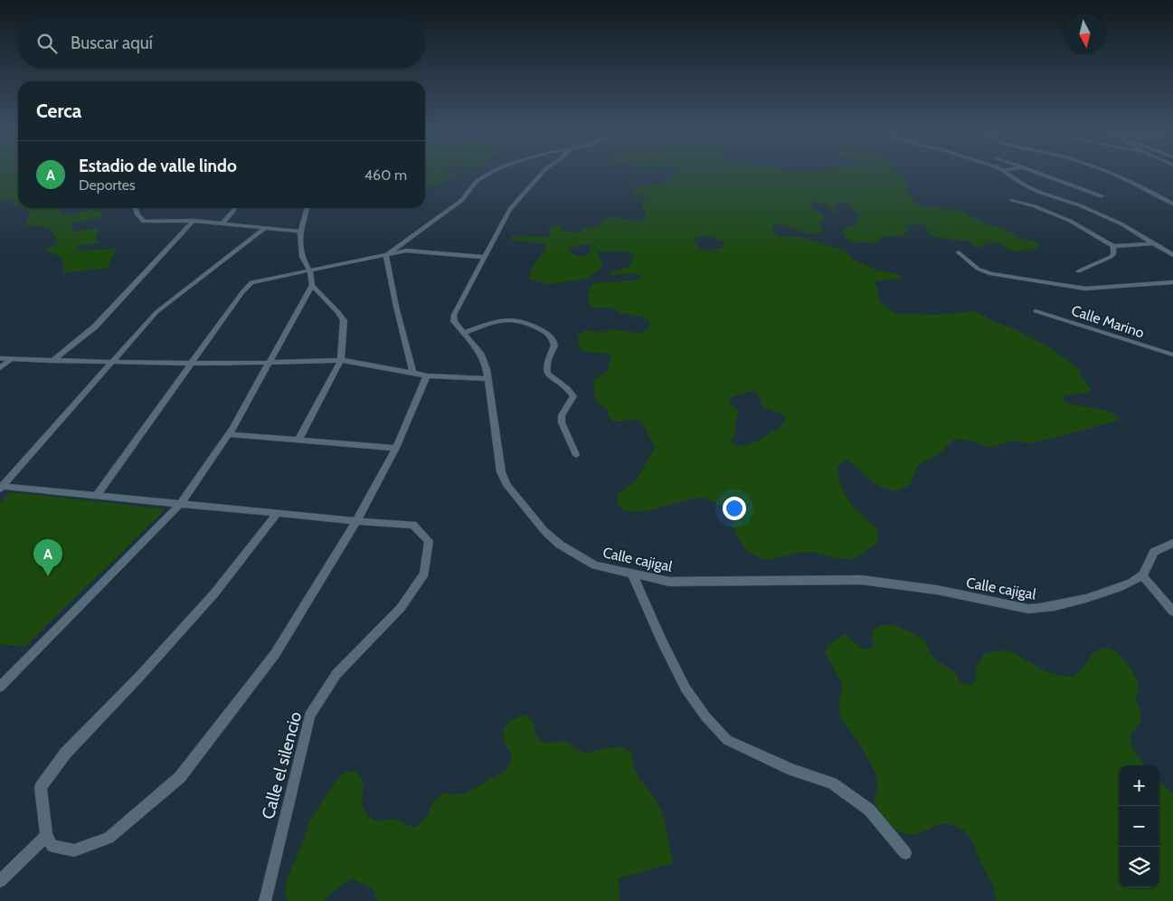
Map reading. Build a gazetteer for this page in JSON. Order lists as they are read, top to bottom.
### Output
{
  "streets": {
    "street": ["Calle Marino", "Calle cajigal", "Calle el silencio"]
  },
  "north": "bottom",
  "page": {
    "search": "Buscar aquí",
    "heading": "Cerca",
    "list": [
      {
        "mark": "A",
        "name": "Estadio de valle lindo",
        "note": "Deportes",
        "value": "460 m"
      }
    ],
    "pins": "A",
    "map_buttons": ["+", "−"]
  }
}
